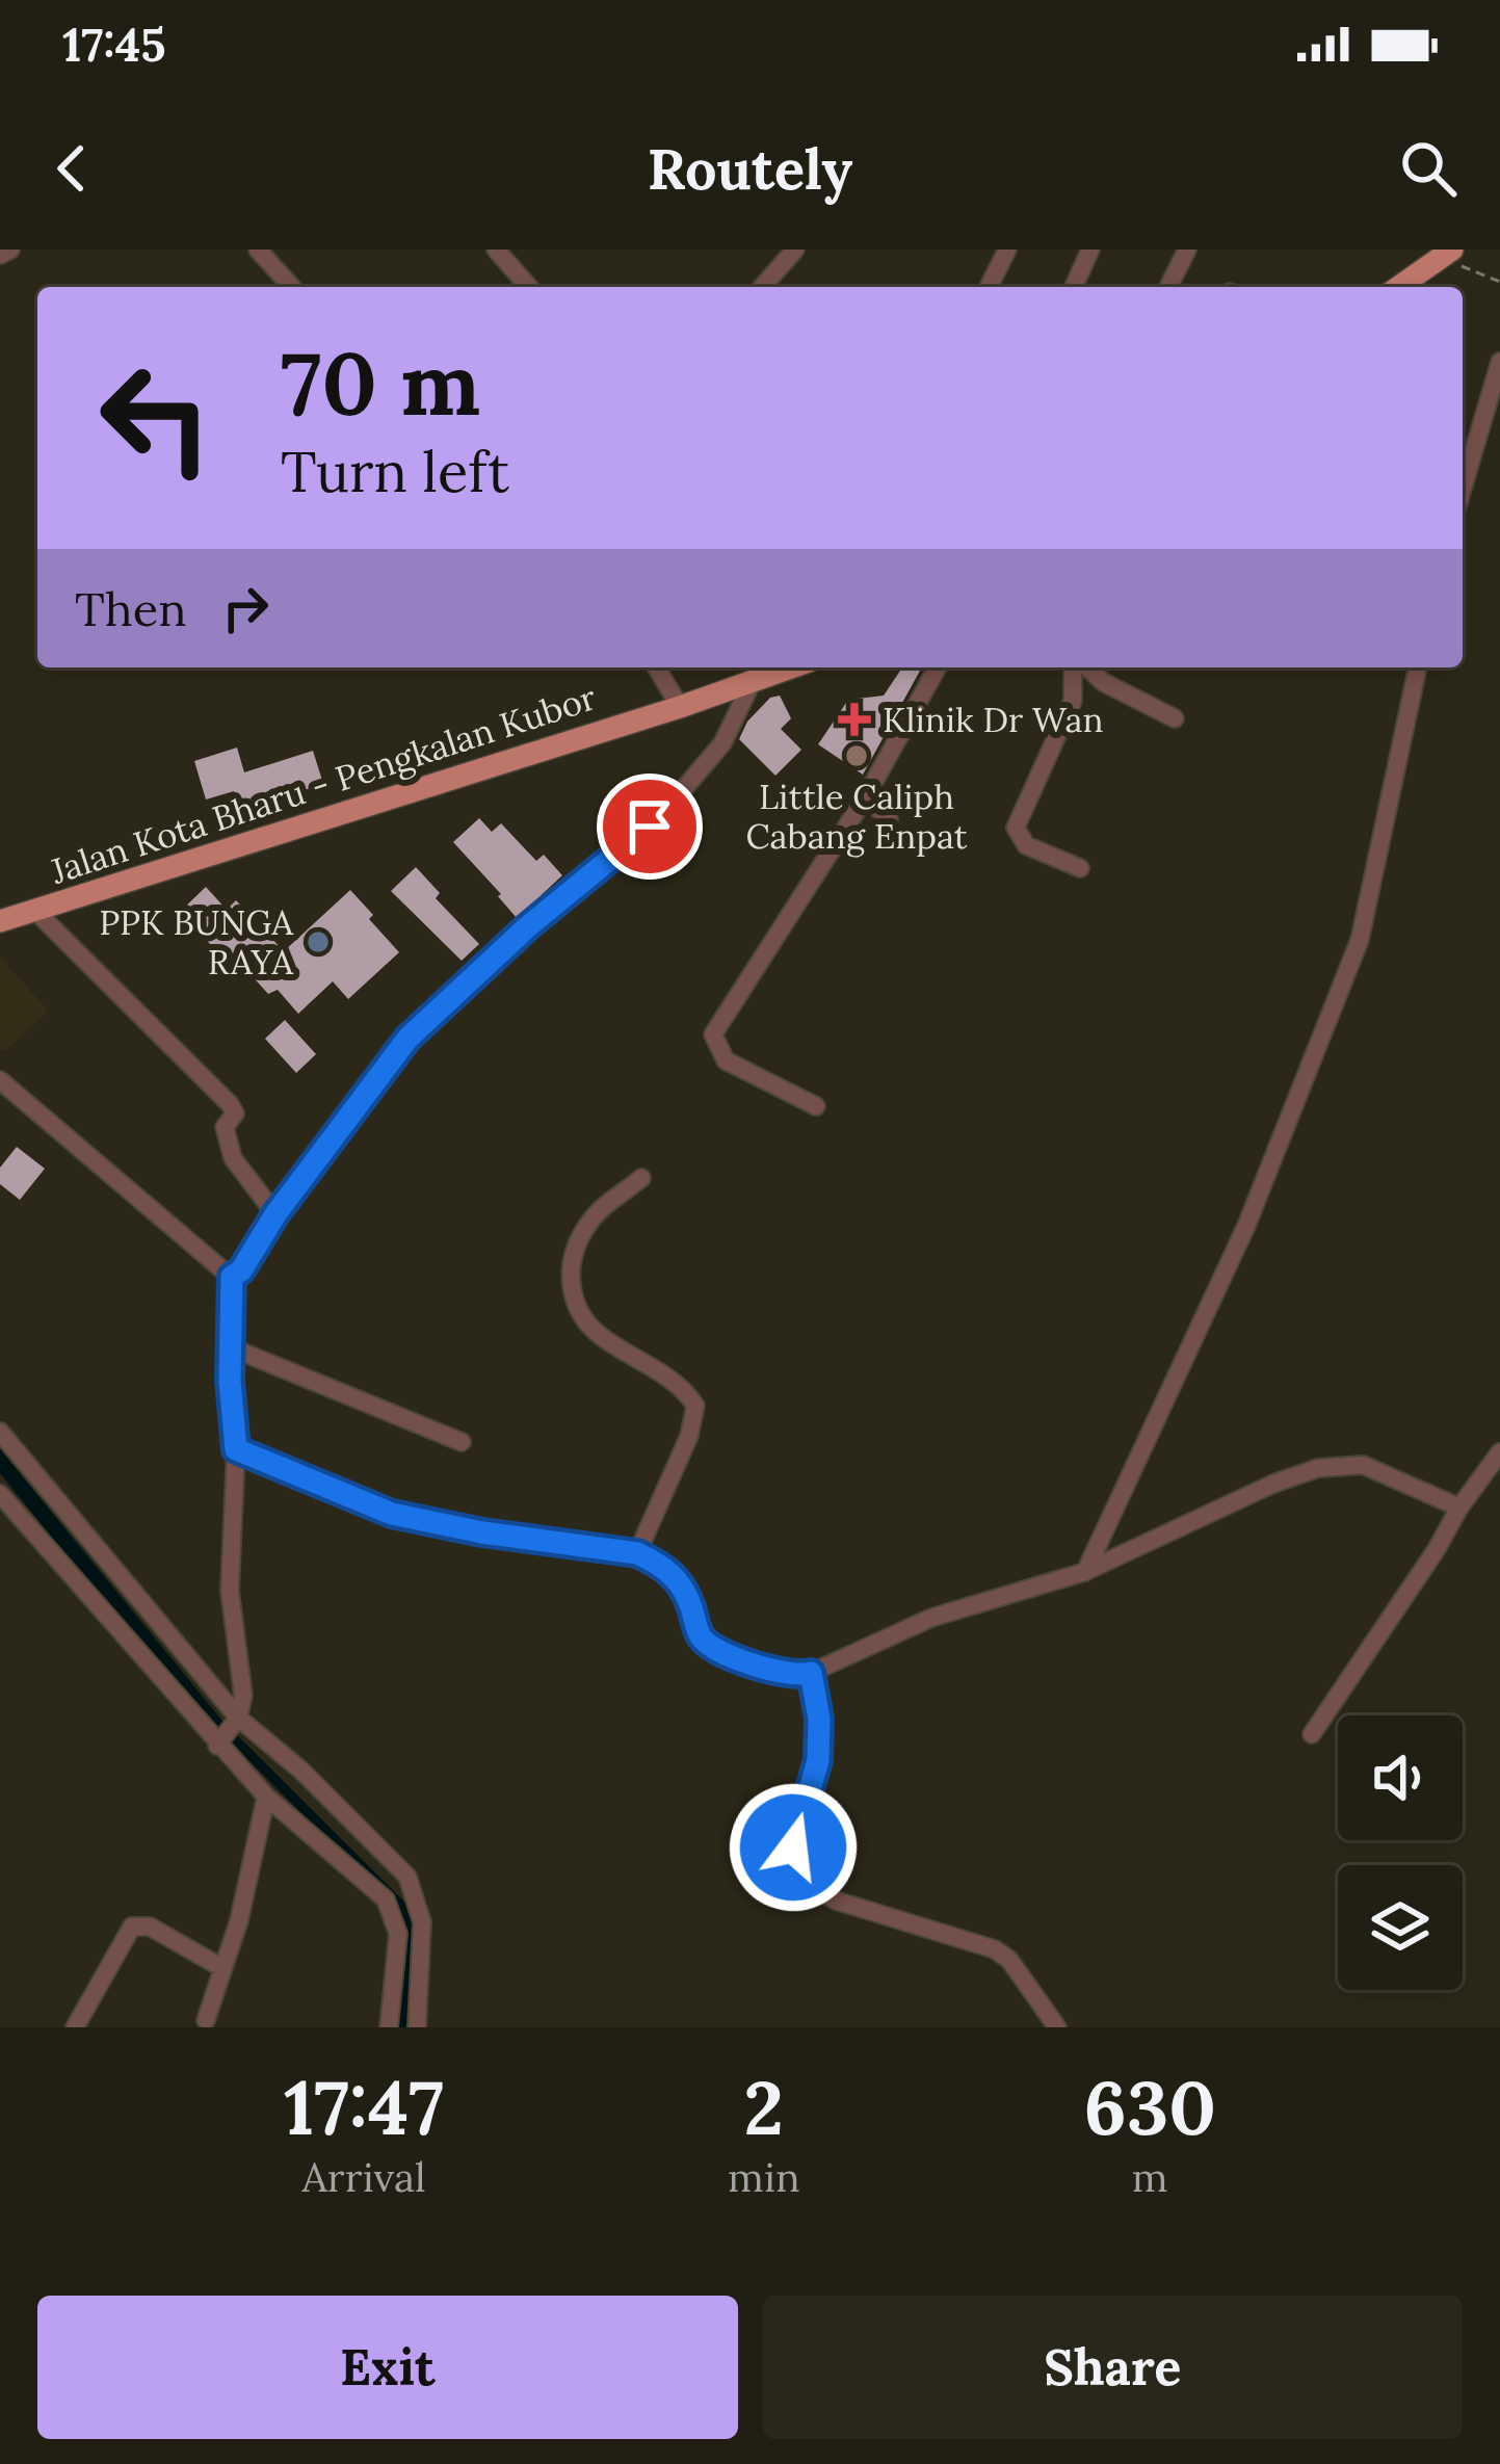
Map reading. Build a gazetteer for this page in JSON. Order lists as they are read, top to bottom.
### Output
{
  "streets": {
    "main road": ["Jalan Kota Bharu - Pengkalan Kubor"]
  },
  "places": {
    "health": ["Klinik Dr Wan"],
    "other": ["Little Caliph Cabang Enpat", "PPK BUNGA RAYA"]
  },
  "page": {
    "status": "17:45",
    "header": "Routely",
    "turn": ["70 m", "Turn left"],
    "then": "Then",
    "eta": [
      "17:47",
      "Arrival",
      "2",
      "min",
      "630",
      "m"
    ],
    "buttons": ["Exit", "Share"]
  }
}
